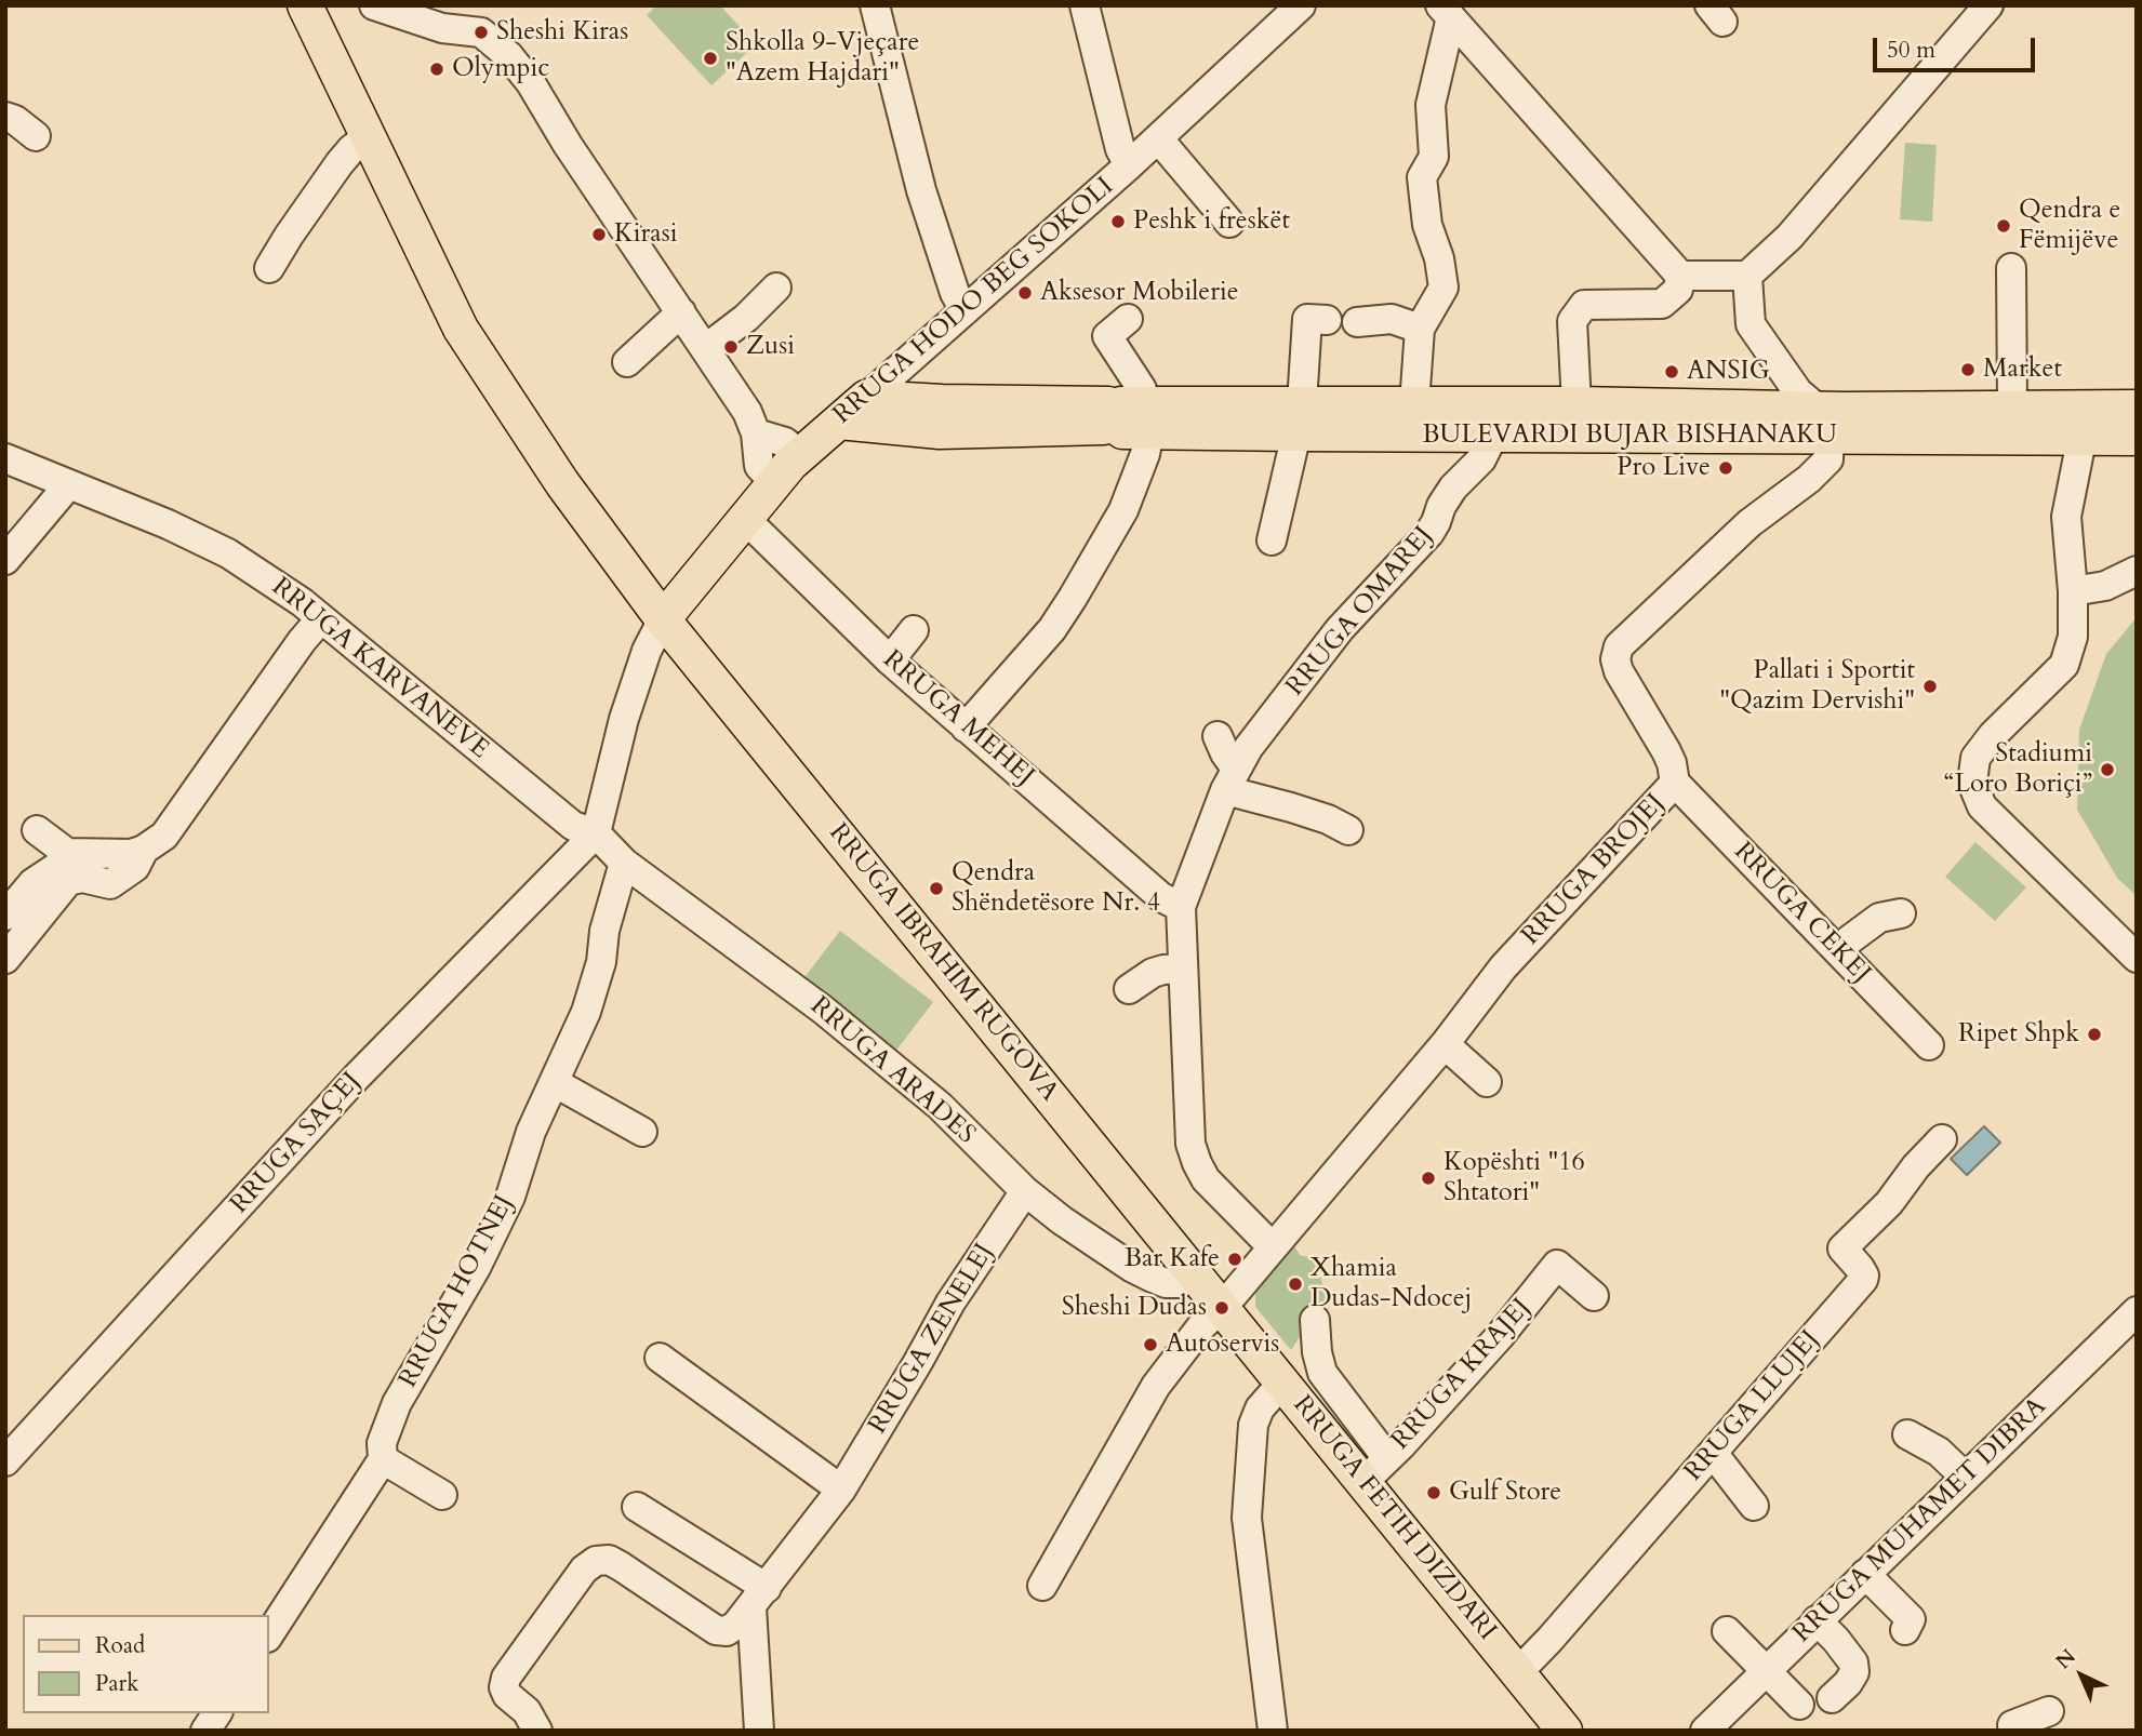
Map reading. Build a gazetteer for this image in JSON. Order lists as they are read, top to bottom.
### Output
{
  "streets": {
    "main road": [
      "RRUGA HODO BEG SOKOLI",
      "BULEVARDI BUJAR BISHANAKU",
      "RRUGA IBRAHIM RUGOVA",
      "RRUGA FETIH DIZDARI"
    ],
    "street": [
      "RRUGA OMAREJ",
      "RRUGA KARVANEVE",
      "RRUGA MEHEJ",
      "RRUGA BROJEJ",
      "RRUGA CEKEJ",
      "RRUGA ARADES",
      "RRUGA SAÇEJ",
      "RRUGA HOTNEJ",
      "RRUGA ZENELEJ",
      "RRUGA KRAJEJ",
      "RRUGA LLUJEJ",
      "RRUGA MUHAMET DIBRA"
    ]
  },
  "crossings": [
    ["RRUGA HODO BEG SOKOLI", "BULEVARDI BUJAR BISHANAKU"],
    ["BULEVARDI BUJAR BISHANAKU", "RRUGA OMAREJ"],
    ["BULEVARDI BUJAR BISHANAKU", "RRUGA BROJEJ"],
    ["RRUGA OMAREJ", "RRUGA MEHEJ"],
    ["RRUGA OMAREJ", "RRUGA BROJEJ"],
    ["RRUGA KARVANEVE", "RRUGA ARADES"],
    ["RRUGA KARVANEVE", "RRUGA SAÇEJ"],
    ["RRUGA BROJEJ", "RRUGA CEKEJ"],
    ["RRUGA BROJEJ", "RRUGA IBRAHIM RUGOVA"],
    ["RRUGA BROJEJ", "RRUGA FETIH DIZDARI"],
    ["RRUGA IBRAHIM RUGOVA", "RRUGA ARADES"],
    ["RRUGA IBRAHIM RUGOVA", "RRUGA FETIH DIZDARI"],
    ["RRUGA ARADES", "RRUGA SAÇEJ"],
    ["RRUGA ARADES", "RRUGA HOTNEJ"],
    ["RRUGA ARADES", "RRUGA ZENELEJ"],
    ["RRUGA KRAJEJ", "RRUGA FETIH DIZDARI"],
    ["RRUGA LLUJEJ", "RRUGA FETIH DIZDARI"]
  ],
  "places": [
    "Sheshi Kiras",
    "Shkolla 9-Vjeçare \"Azem Hajdari\"",
    "Olympic",
    "Peshk i freskët",
    "Qendra e Fëmijëve",
    "Kirasi",
    "Aksesor Mobilerie",
    "Zusi",
    "Market",
    "ANSIG",
    "Pro Live",
    "Pallati i Sportit \"Qazim Dervishi\"",
    "Stadiumi “Loro Boriçi”",
    "Qendra Shëndetësore Nr. 4",
    "Ripet Shpk",
    "Kopështi \"16 Shtatori\"",
    "Bar Kafe",
    "Xhamia Dudas-Ndocej",
    "Sheshi Dudas",
    "Autoservis",
    "Gulf Store"
  ],
  "legend": ["Road", "Park"],
  "scale_bar": "50 m",
  "north": "top left"
}
